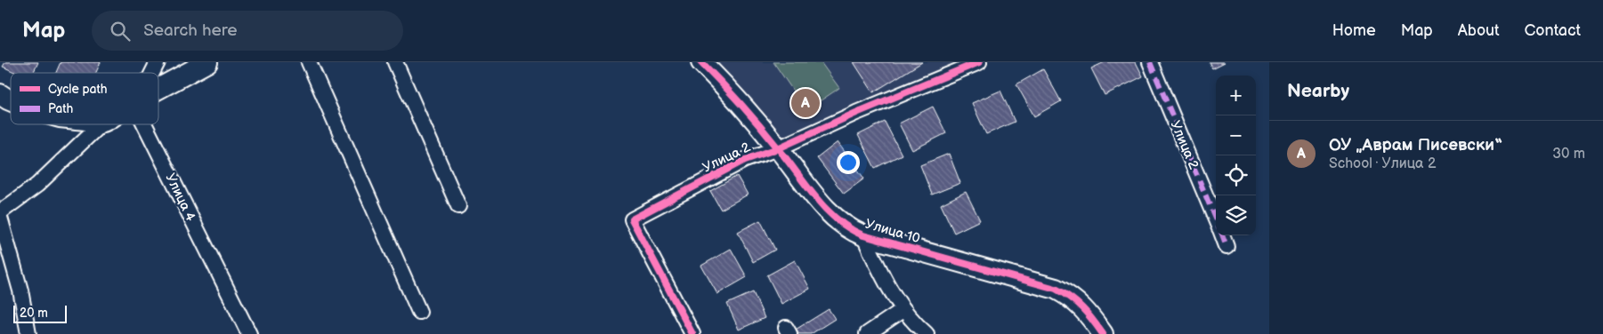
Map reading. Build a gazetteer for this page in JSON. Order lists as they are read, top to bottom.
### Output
{
  "streets": {
    "street": ["Улица 2", "Улица 4", "Улица 10"]
  },
  "crossings": [
    ["Улица 2", "Улица 10"]
  ],
  "legend": ["Cycle path", "Path"],
  "scale_bar": "20 m",
  "page": {
    "header": "Map",
    "search": "Search here",
    "nav": [
      "Home",
      "Map",
      "About",
      "Contact"
    ],
    "heading": "Nearby",
    "map_buttons": ["+", "−"],
    "pins": "A",
    "list": [
      {
        "mark": "A",
        "name": "ОУ „Аврам Писевски“",
        "note": "School · Улица 2",
        "value": "30 m"
      }
    ],
    "scale": "20 m"
  }
}
